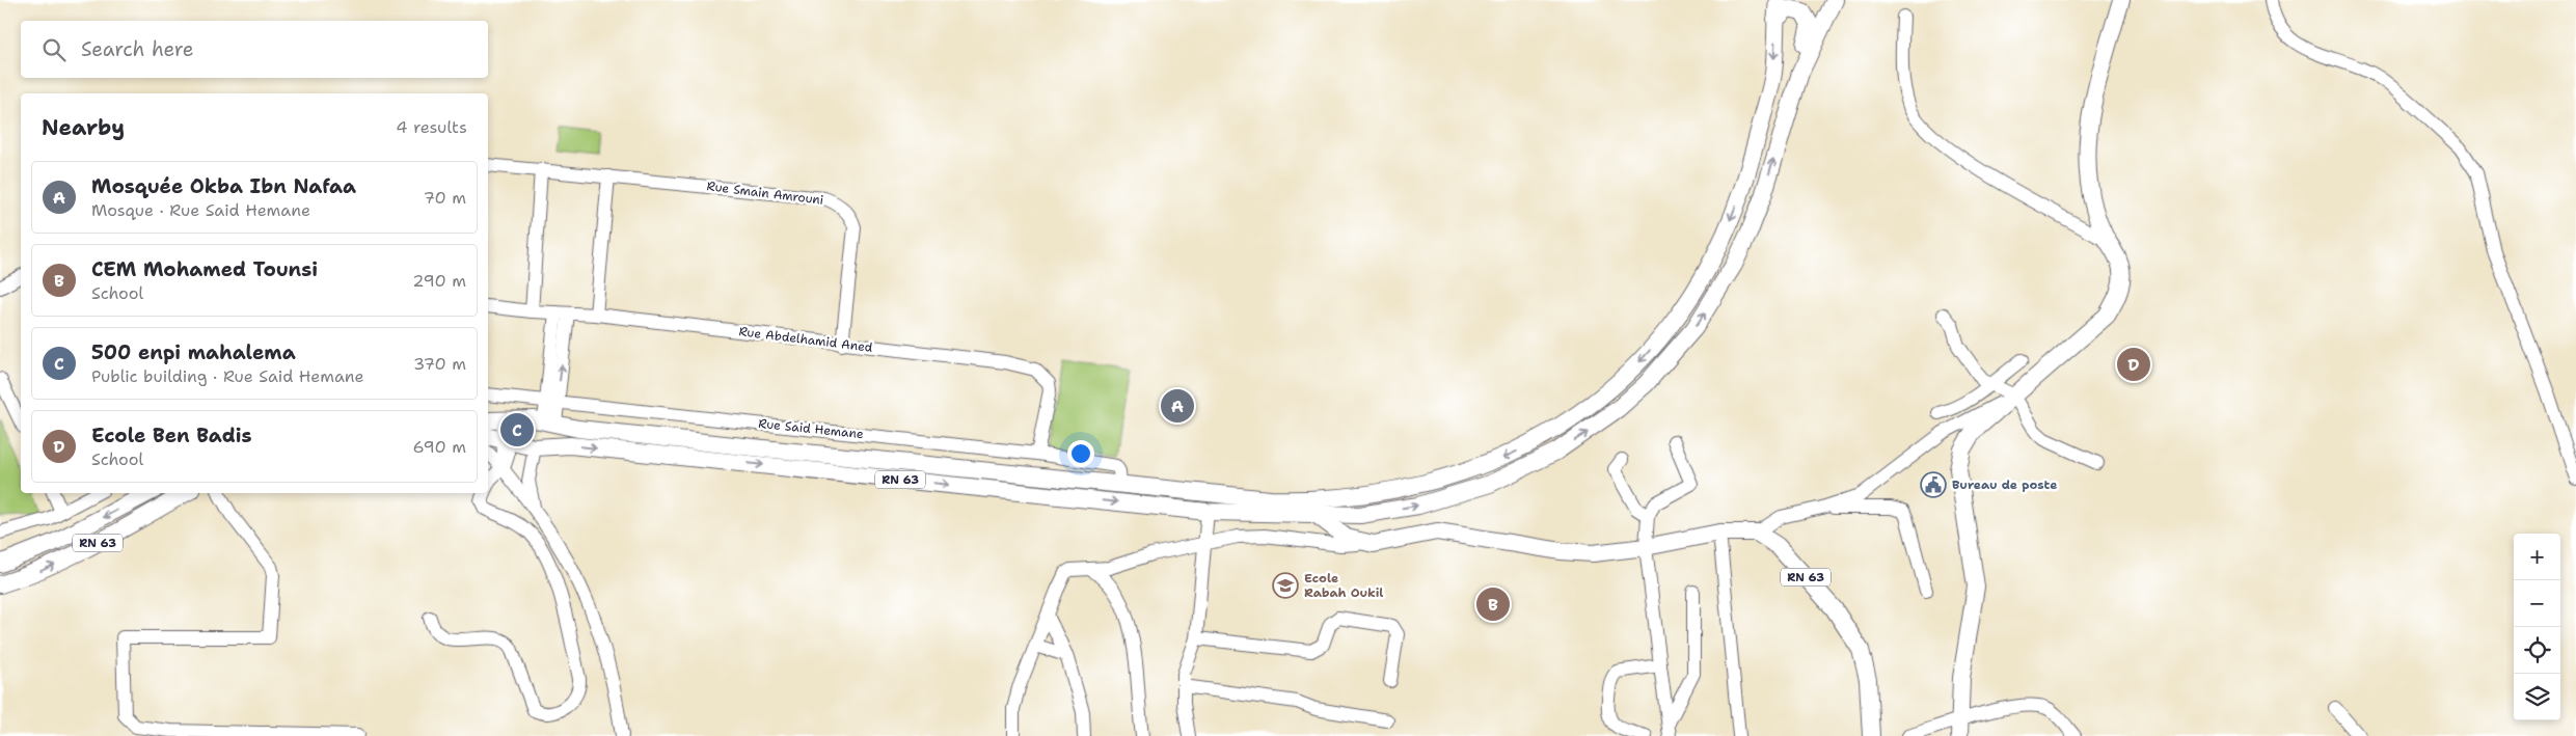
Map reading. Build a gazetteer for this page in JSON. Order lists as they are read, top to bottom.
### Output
{
  "streets": {
    "main road": ["RN 63"],
    "street": ["Rue Smain Amrouni", "Rue Abdelhamid Aned", "Rue Said Hemane"]
  },
  "crossings": [
    ["Rue Smain Amrouni", "Rue Abdelhamid Aned"],
    ["Rue Abdelhamid Aned", "Rue Said Hemane"]
  ],
  "places": {
    "public building": ["Bureau de poste"],
    "school or university": ["Ecole Rabah Oukil"]
  },
  "page": {
    "search": "Search here",
    "heading": ["Nearby", "4 results"],
    "list": [
      {
        "mark": "A",
        "name": "Mosquée Okba Ibn Nafaa",
        "note": "Mosque · Rue Said Hemane",
        "value": "70 m"
      },
      {
        "mark": "B",
        "name": "CEM Mohamed Tounsi",
        "note": "School",
        "value": "290 m"
      },
      {
        "mark": "C",
        "name": "500 enpi mahalema",
        "note": "Public building · Rue Said Hemane",
        "value": "370 m"
      },
      {
        "mark": "D",
        "name": "Ecole Ben Badis",
        "note": "School",
        "value": "690 m"
      }
    ],
    "pins": [
      "D",
      "A",
      "C",
      "B"
    ],
    "map_buttons": ["+", "−"]
  }
}
